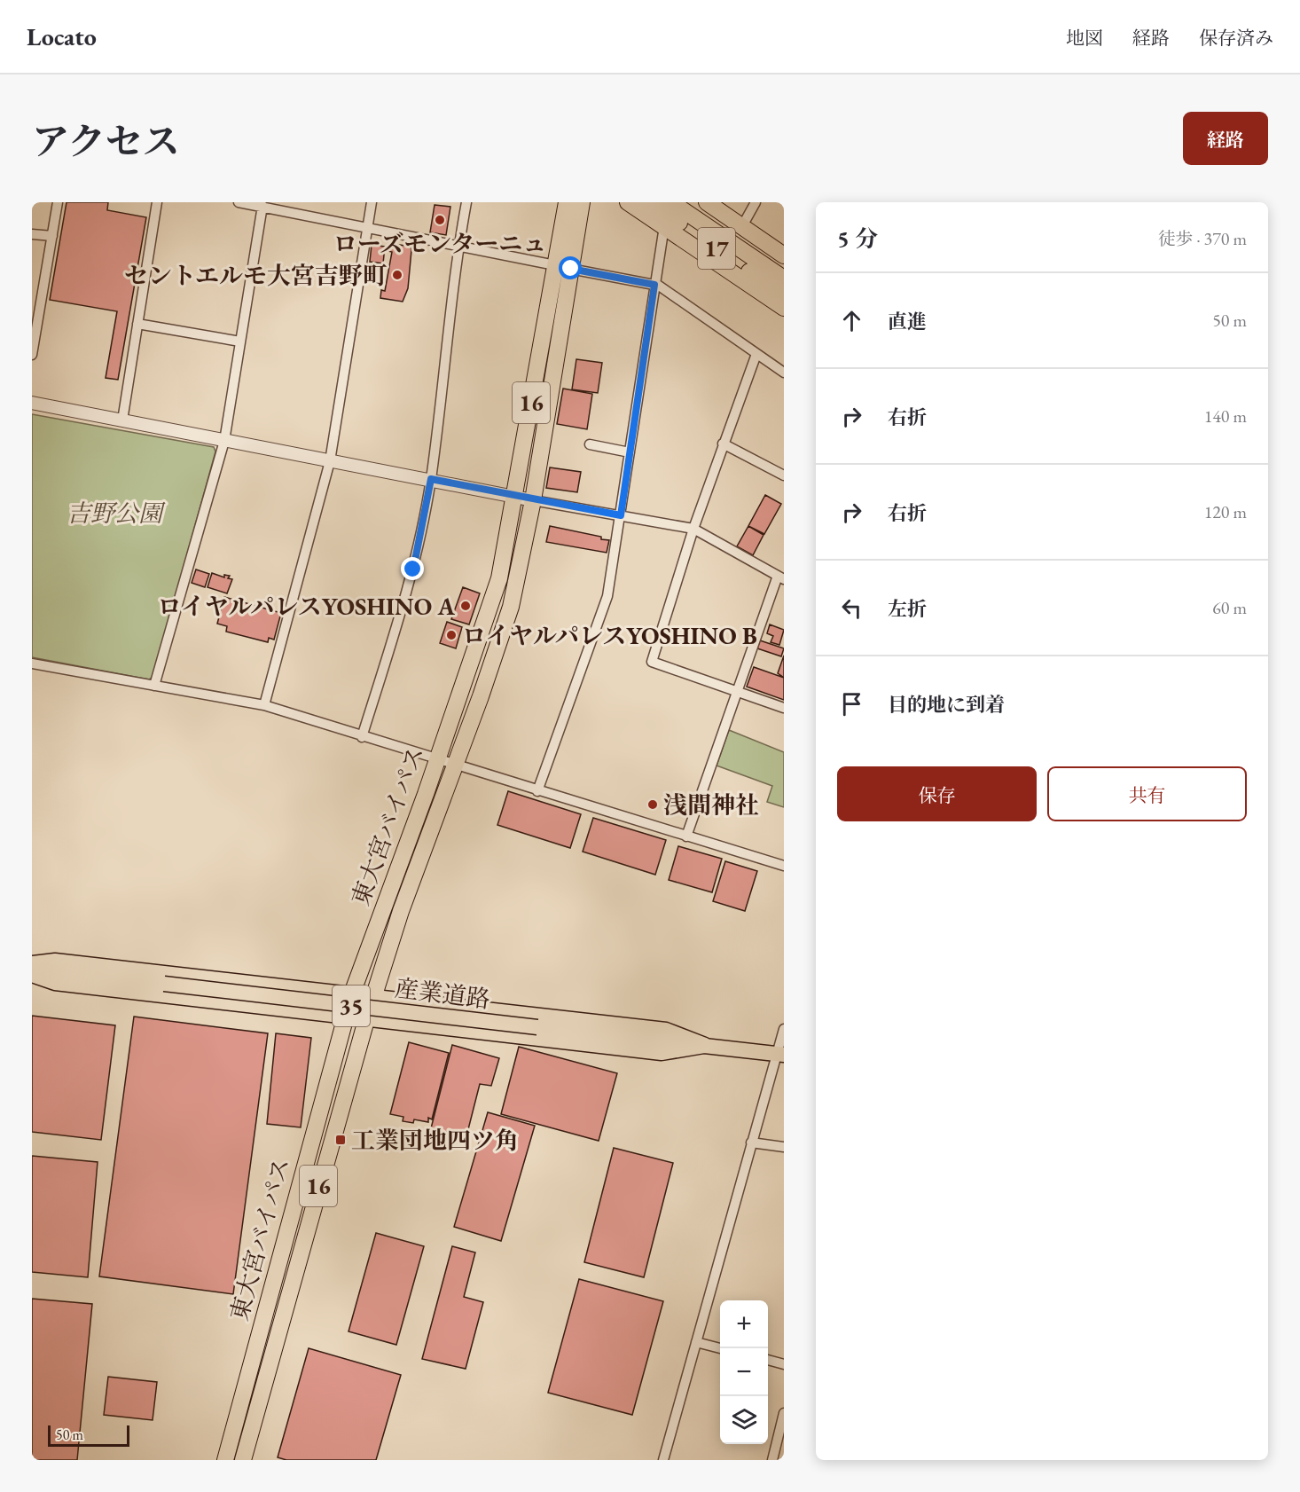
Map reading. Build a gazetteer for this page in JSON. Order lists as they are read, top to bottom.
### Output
{
  "streets": {
    "highway": ["17", "16", "東大宮バイパス"],
    "main road": ["産業道路", "35"]
  },
  "crossings": [
    ["16", "東大宮バイパス"],
    ["東大宮バイパス", "35"],
    ["産業道路", "35"]
  ],
  "parks": ["吉野公園"],
  "places": {
    "other": [
      "ローズモンターニュ",
      "セントエルモ大宮吉野町",
      "ロイヤルパレスYOSHINO A",
      "ロイヤルパレスYOSHINO B",
      "浅間神社"
    ],
    "transit": ["工業団地四ツ角"]
  },
  "scale_bar": "50 m",
  "page": {
    "header": "Locato",
    "nav": ["地図", "経路", "保存済み"],
    "title": "アクセス",
    "buttons": [
      "経路",
      ["保存", "共有"]
    ],
    "heading": ["5 分", "徒歩 · 370 m"],
    "list": [
      ["直進", "50 m"],
      ["右折", "140 m"],
      ["右折", "120 m"],
      ["左折", "60 m"],
      "目的地に到着"
    ],
    "map_buttons": ["+", "−"],
    "scale": "50 m"
  }
}
